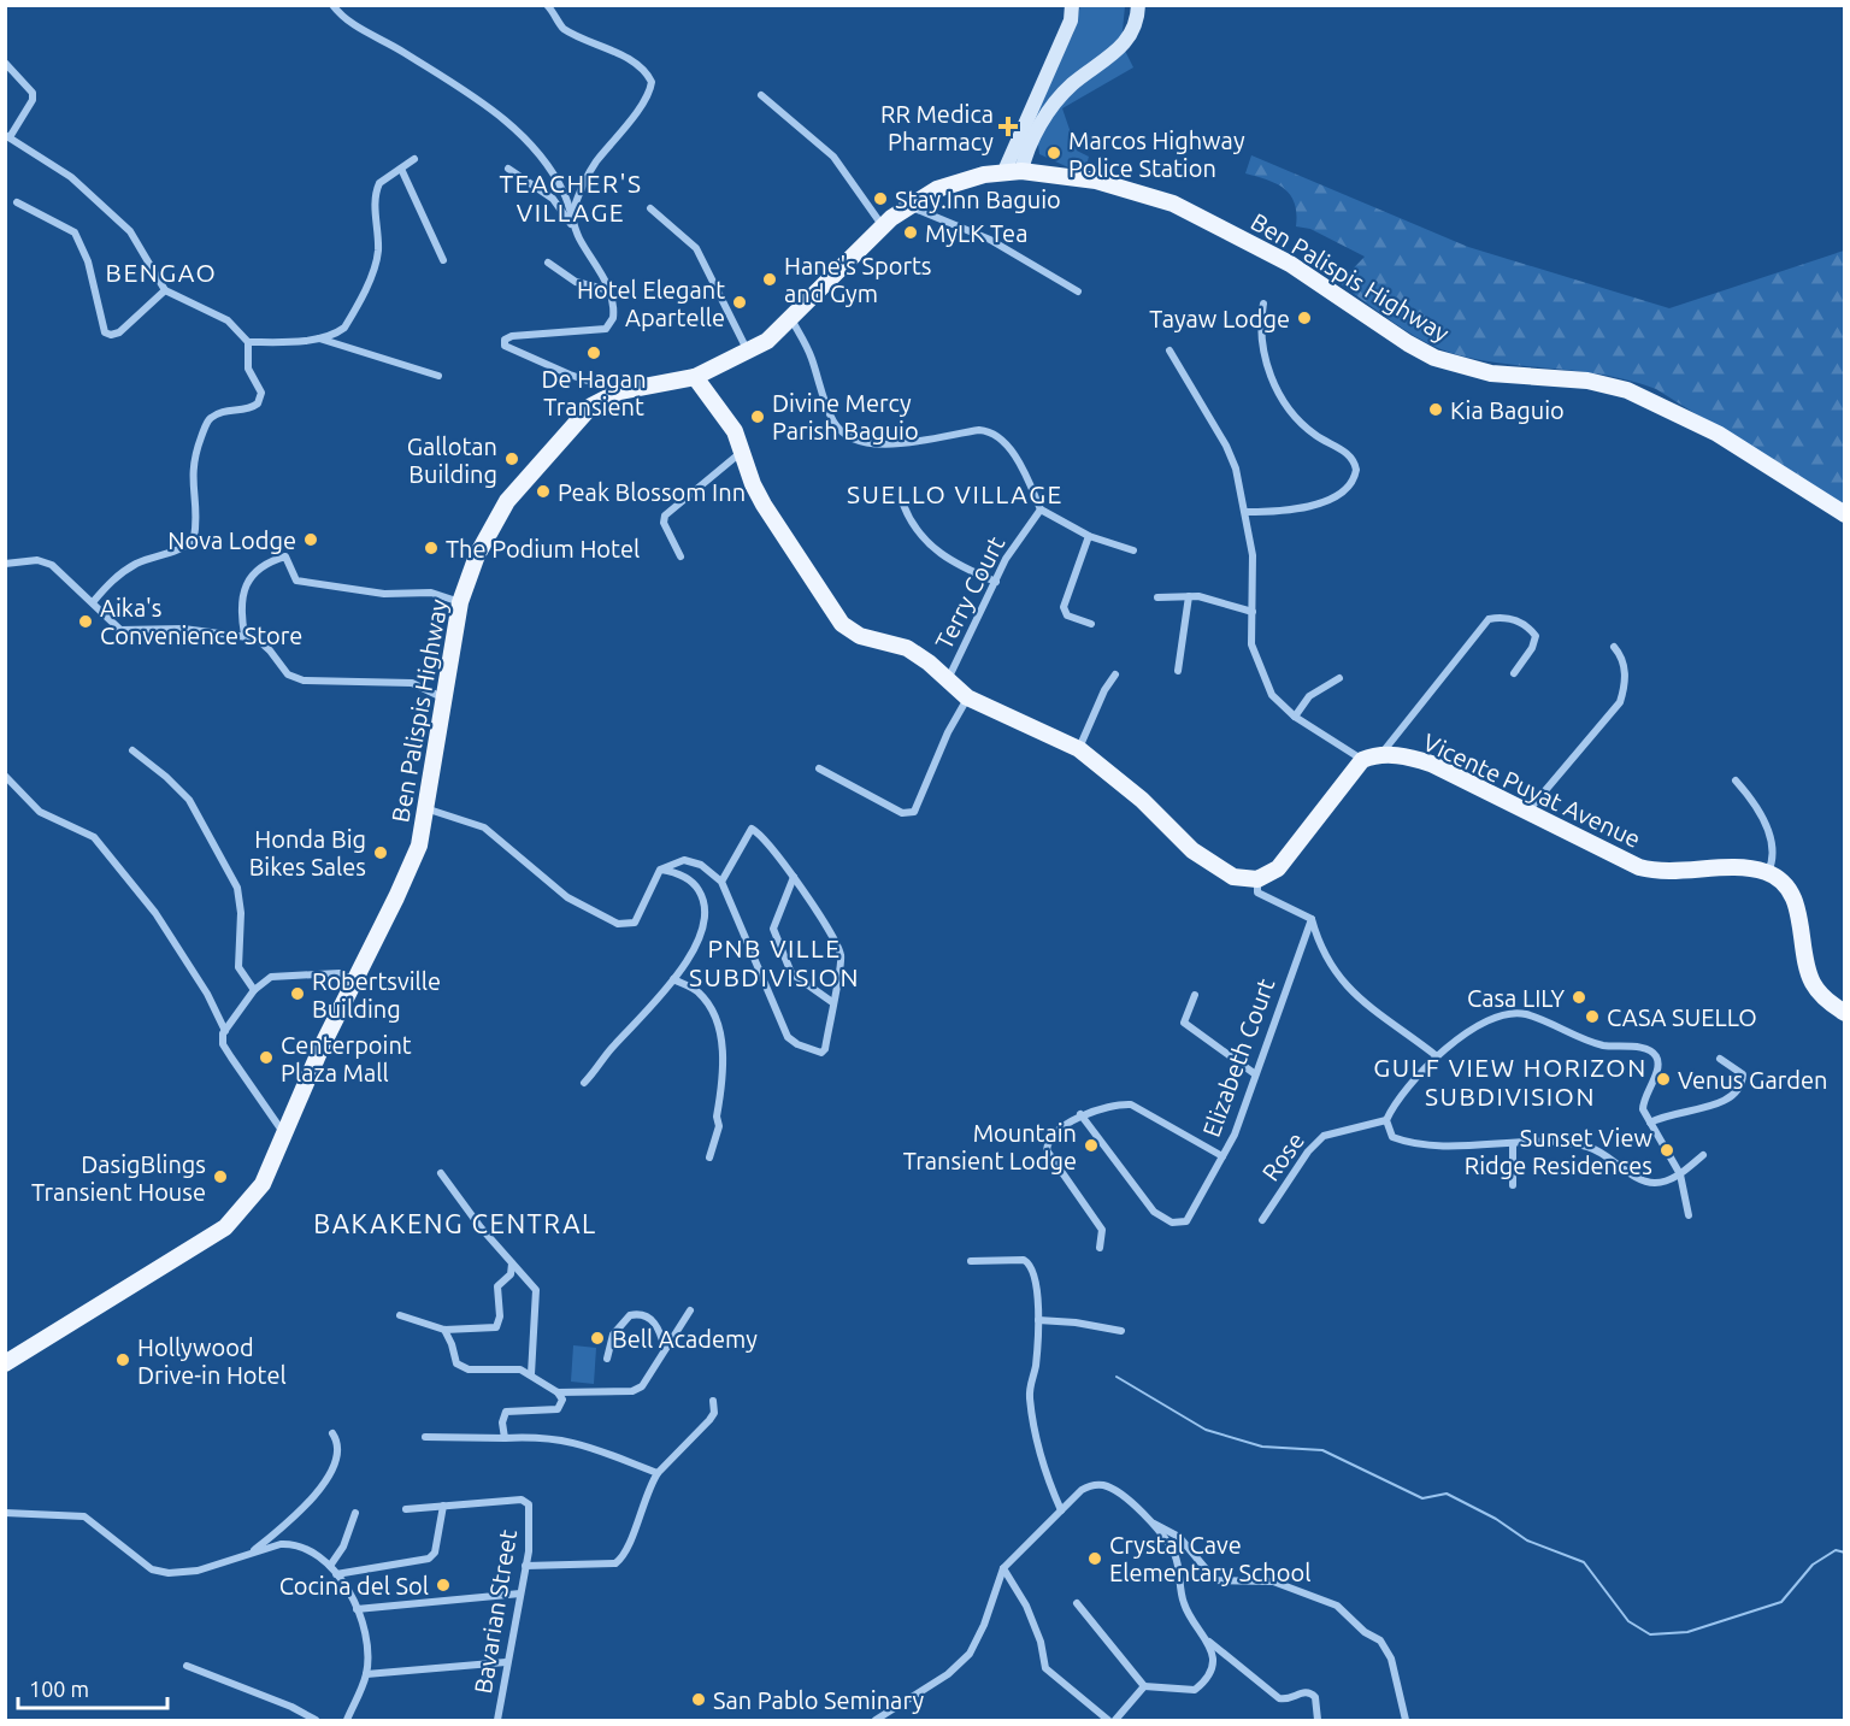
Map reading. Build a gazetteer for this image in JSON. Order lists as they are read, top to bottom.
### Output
{
  "streets": {
    "main road": ["Ben Palispis Highway", "Vicente Puyat Avenue"],
    "street": [
      "Terry Court",
      "Elizabeth Court",
      "Rose",
      "Bavarian Street"
    ]
  },
  "districts": [
    "TEACHER'S VILLAGE",
    "BENGAO",
    "SUELLO VILLAGE",
    "PNB VILLE SUBDIVISION",
    "GULF VIEW HORIZON SUBDIVISION",
    "BAKAKENG CENTRAL"
  ],
  "places": {
    "health": ["RR Medica Pharmacy"],
    "other": [
      "Marcos Highway Police Station",
      "Stay.Inn Baguio",
      "MyLK Tea",
      "Hane's Sports and Gym",
      "Hotel Elegant Apartelle",
      "Tayaw Lodge",
      "De Hagan Transient",
      "Kia Baguio",
      "Divine Mercy Parish Baguio",
      "Gallotan Building",
      "Peak Blossom Inn",
      "Nova Lodge",
      "The Podium Hotel",
      "Aika's Convenience Store",
      "Honda Big Bikes Sales",
      "Robertsville Building",
      "Casa LILY",
      "CASA SUELLO",
      "Centerpoint Plaza Mall",
      "Venus Garden",
      "Mountain Transient Lodge",
      "Sunset View Ridge Residences",
      "DasigBlings Transient House",
      "Bell Academy",
      "Hollywood Drive-in Hotel",
      "Crystal Cave Elementary School",
      "Cocina del Sol",
      "San Pablo Seminary"
    ]
  },
  "scale_bar": "100 m"
}
